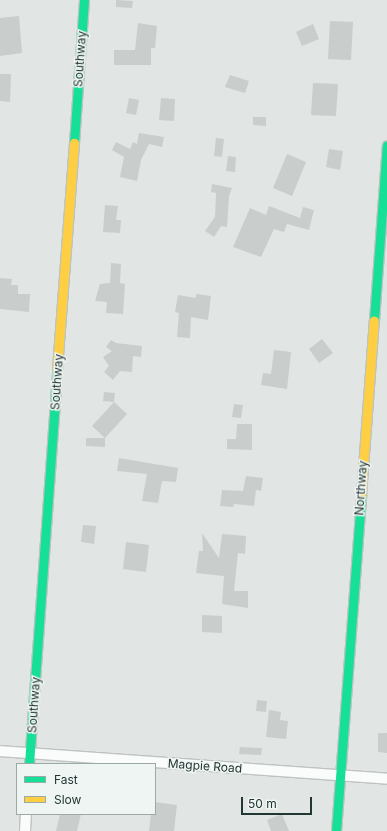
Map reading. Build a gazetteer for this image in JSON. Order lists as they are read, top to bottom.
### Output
{
  "streets": {
    "street": ["Southway", "Northway", "Magpie Road"]
  },
  "crossings": [
    ["Southway", "Magpie Road"],
    ["Northway", "Magpie Road"]
  ],
  "legend": ["Fast", "Slow"],
  "scale_bar": "50 m"
}
